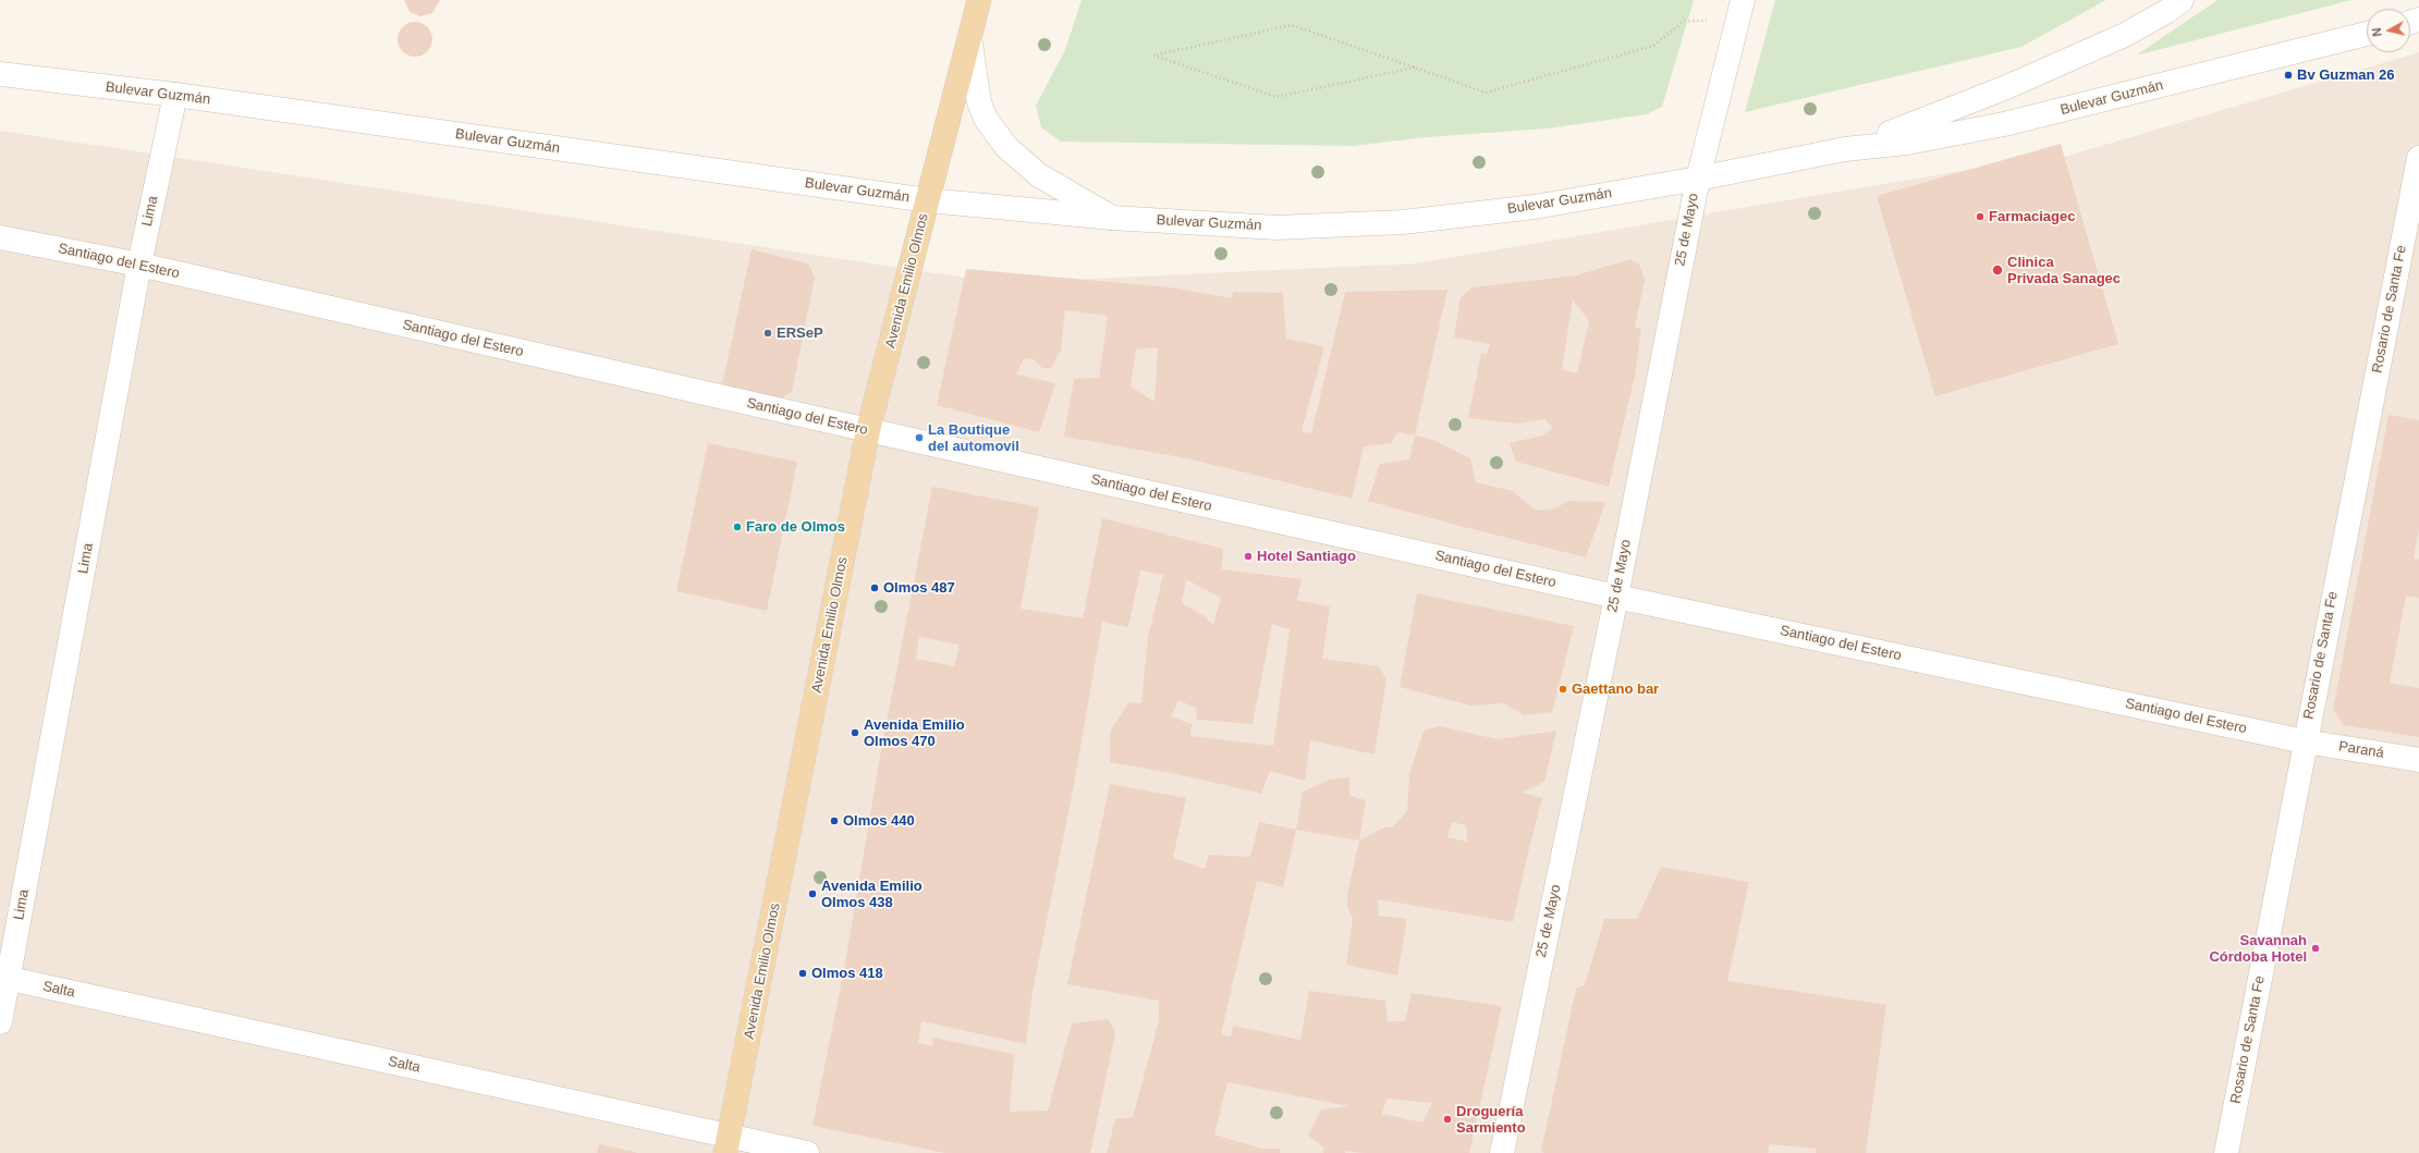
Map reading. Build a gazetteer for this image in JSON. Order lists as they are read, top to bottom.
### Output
{
  "streets": {
    "main road": ["Avenida Emilio Olmos"],
    "street": [
      "Bulevar Guzmán",
      "Lima",
      "25 de Mayo",
      "Santiago del Estero",
      "Rosario de Santa Fe",
      "Paraná",
      "Salta"
    ]
  },
  "crossings": [
    ["Bulevar Guzmán", "Lima"],
    ["Bulevar Guzmán", "25 de Mayo"],
    ["Bulevar Guzmán", "Avenida Emilio Olmos"],
    ["Lima", "Santiago del Estero"],
    ["Lima", "Salta"],
    ["25 de Mayo", "Santiago del Estero"],
    ["Santiago del Estero", "Avenida Emilio Olmos"],
    ["Santiago del Estero", "Rosario de Santa Fe"],
    ["Santiago del Estero", "Paraná"],
    ["Avenida Emilio Olmos", "Salta"],
    ["Rosario de Santa Fe", "Paraná"]
  ],
  "places": [
    "Bv Guzman 26",
    "Farmaciagec",
    "Clinica Privada Sanagec",
    "ERSeP",
    "La Boutique del automovil",
    "Faro de Olmos",
    "Hotel Santiago",
    "Olmos 487",
    "Gaettano bar",
    "Avenida Emilio Olmos 470",
    "Olmos 440",
    "Avenida Emilio Olmos 438",
    "Savannah Córdoba Hotel",
    "Olmos 418",
    "Droguería Sarmiento"
  ],
  "north": "left"
}
